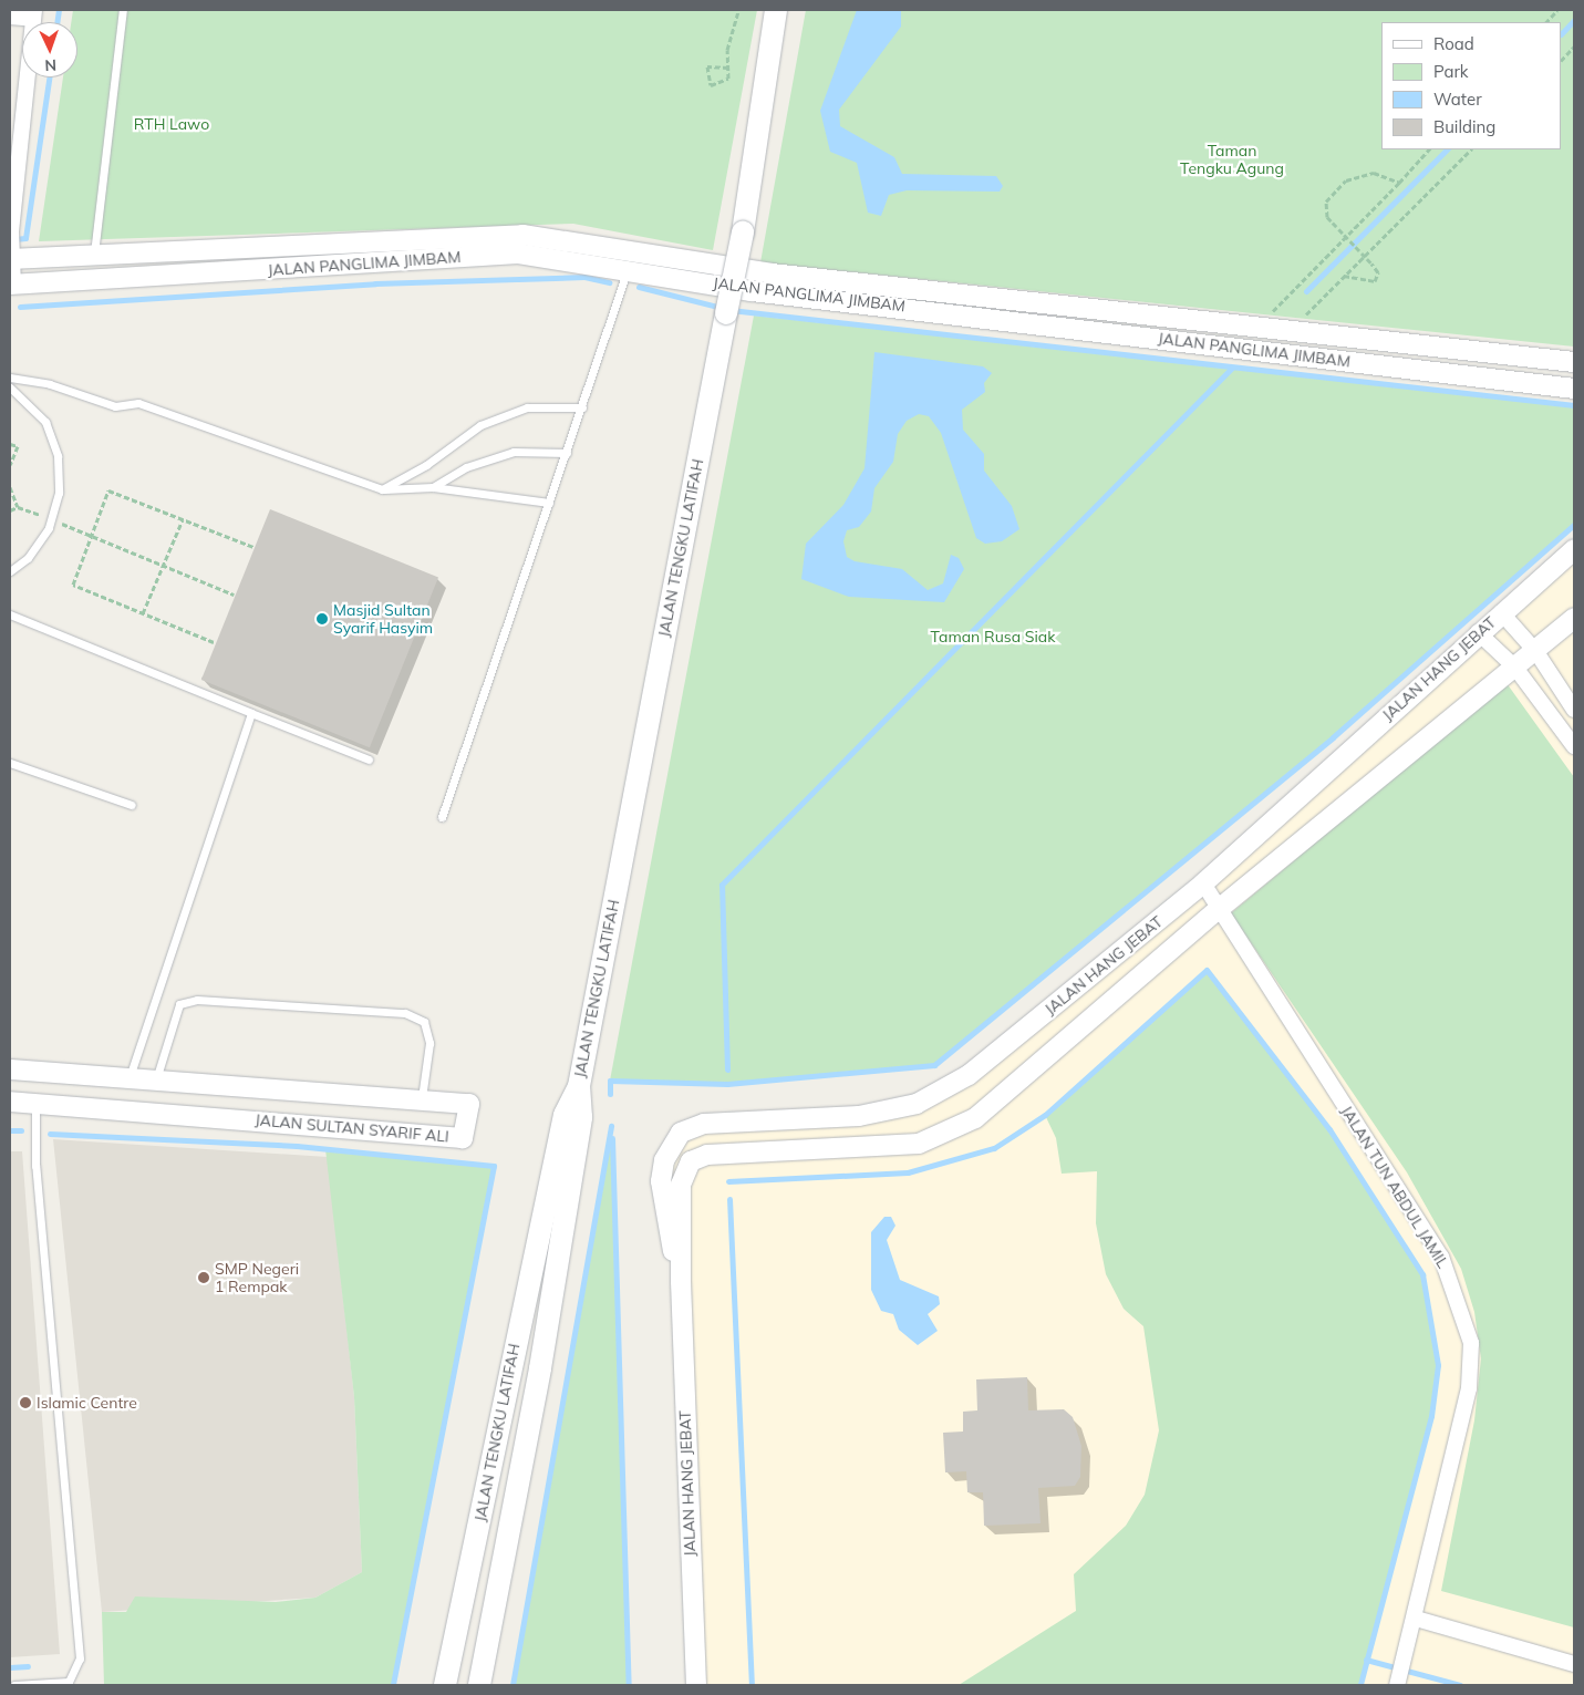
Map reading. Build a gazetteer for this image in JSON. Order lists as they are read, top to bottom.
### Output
{
  "streets": {
    "main road": ["JALAN TENGKU LATIFAH"],
    "street": [
      "JALAN PANGLIMA JIMBAM",
      "JALAN HANG JEBAT",
      "JALAN SULTAN SYARIF ALI",
      "JALAN TUN ABDUL JAMIL"
    ]
  },
  "crossings": [
    ["JALAN HANG JEBAT", "JALAN TUN ABDUL JAMIL"]
  ],
  "parks": ["RTH Lawo", "Taman Tengku Agung", "Taman Rusa Siak"],
  "places": ["Masjid Sultan Syarif Hasyim", "SMP Negeri 1 Rempak", "Islamic Centre"],
  "legend": [
    "Road",
    "Park",
    "Water",
    "Building"
  ],
  "north": "bottom"
}
